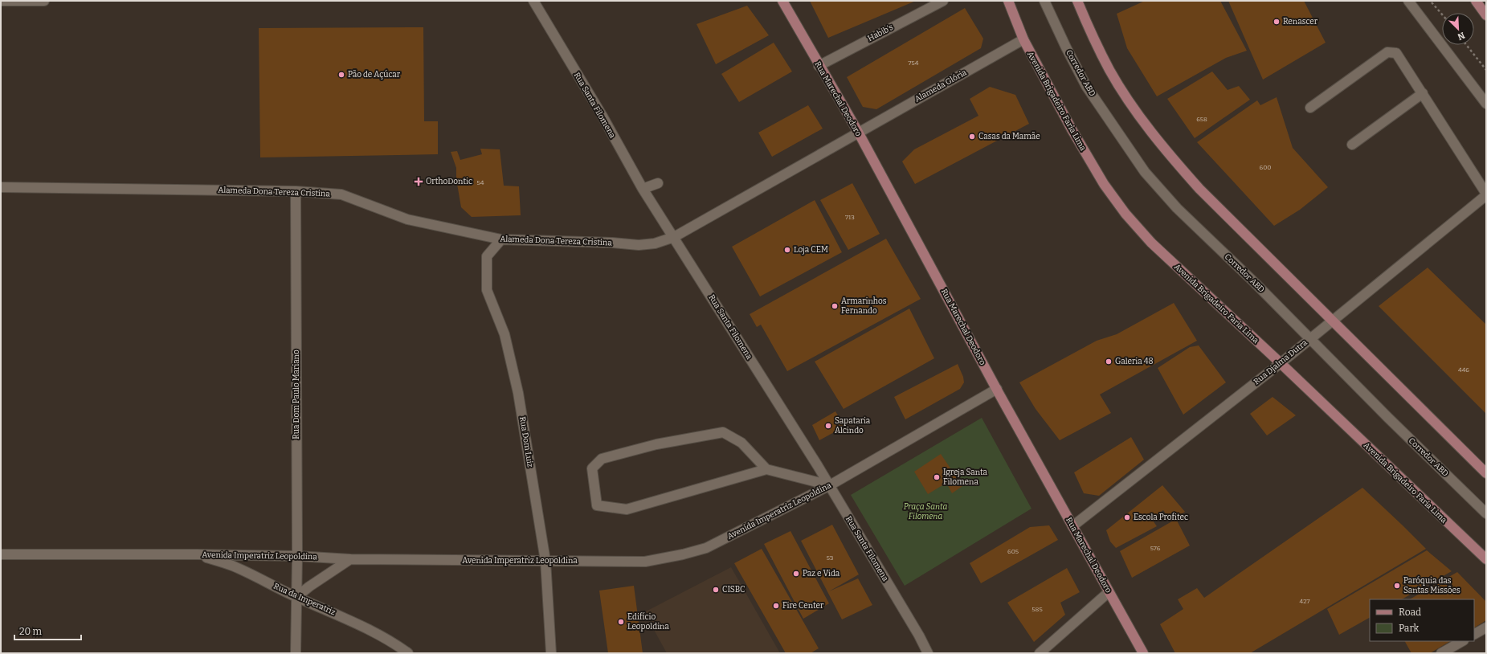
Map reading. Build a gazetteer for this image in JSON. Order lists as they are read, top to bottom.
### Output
{
  "streets": {
    "main road": ["Rua Marechal Deodoro", "Avenida Brigadeiro Faria Lima"],
    "street": [
      "Habib's",
      "Corredor ABD",
      "Alameda Glória",
      "Rua Santa Filomena",
      "Alameda Dona Tereza Cristina",
      "Rua Djalma Dutra",
      "Rua Dom Paulo Mariano",
      "Rua Dom Luiz",
      "Avenida Imperatriz Leopoldina",
      "Rua da Imperatriz"
    ]
  },
  "crossings": [
    ["Habib's", "Rua Marechal Deodoro"],
    ["Corredor ABD", "Rua Djalma Dutra"],
    ["Alameda Glória", "Rua Marechal Deodoro"],
    ["Alameda Glória", "Avenida Brigadeiro Faria Lima"],
    ["Alameda Glória", "Alameda Dona Tereza Cristina"],
    ["Rua Marechal Deodoro", "Alameda Dona Tereza Cristina"],
    ["Rua Marechal Deodoro", "Rua Djalma Dutra"],
    ["Rua Marechal Deodoro", "Avenida Imperatriz Leopoldina"],
    ["Avenida Brigadeiro Faria Lima", "Rua Djalma Dutra"],
    ["Rua Santa Filomena", "Alameda Dona Tereza Cristina"],
    ["Rua Santa Filomena", "Avenida Imperatriz Leopoldina"],
    ["Alameda Dona Tereza Cristina", "Rua Dom Paulo Mariano"],
    ["Alameda Dona Tereza Cristina", "Rua Dom Luiz"],
    ["Rua Dom Paulo Mariano", "Avenida Imperatriz Leopoldina"],
    ["Rua Dom Paulo Mariano", "Rua da Imperatriz"],
    ["Rua Dom Luiz", "Avenida Imperatriz Leopoldina"],
    ["Avenida Imperatriz Leopoldina", "Rua da Imperatriz"]
  ],
  "parks": ["Praça Santa Filomena"],
  "places": {
    "other": [
      "Renascer",
      "Pão de Açúcar",
      "Casas da Mamãe",
      "Loja CEM",
      "Armarinhos Fernando",
      "Galeria 48",
      "Sapataria Alcindo",
      "Igreja Santa Filomena",
      "Escola Profitec",
      "Paz e Vida",
      "Paróquia das Santas Missões",
      "CISBC",
      "Fire Center",
      "Edifício Leopoldina"
    ],
    "health": ["OrthoDontic"]
  },
  "house_numbers": [
    "754",
    "658",
    "600",
    "54",
    "713",
    "446",
    "576",
    "605",
    "53",
    "427",
    "585"
  ],
  "legend": ["Road", "Park"],
  "scale_bar": "20 m",
  "north": "bottom right"
}
